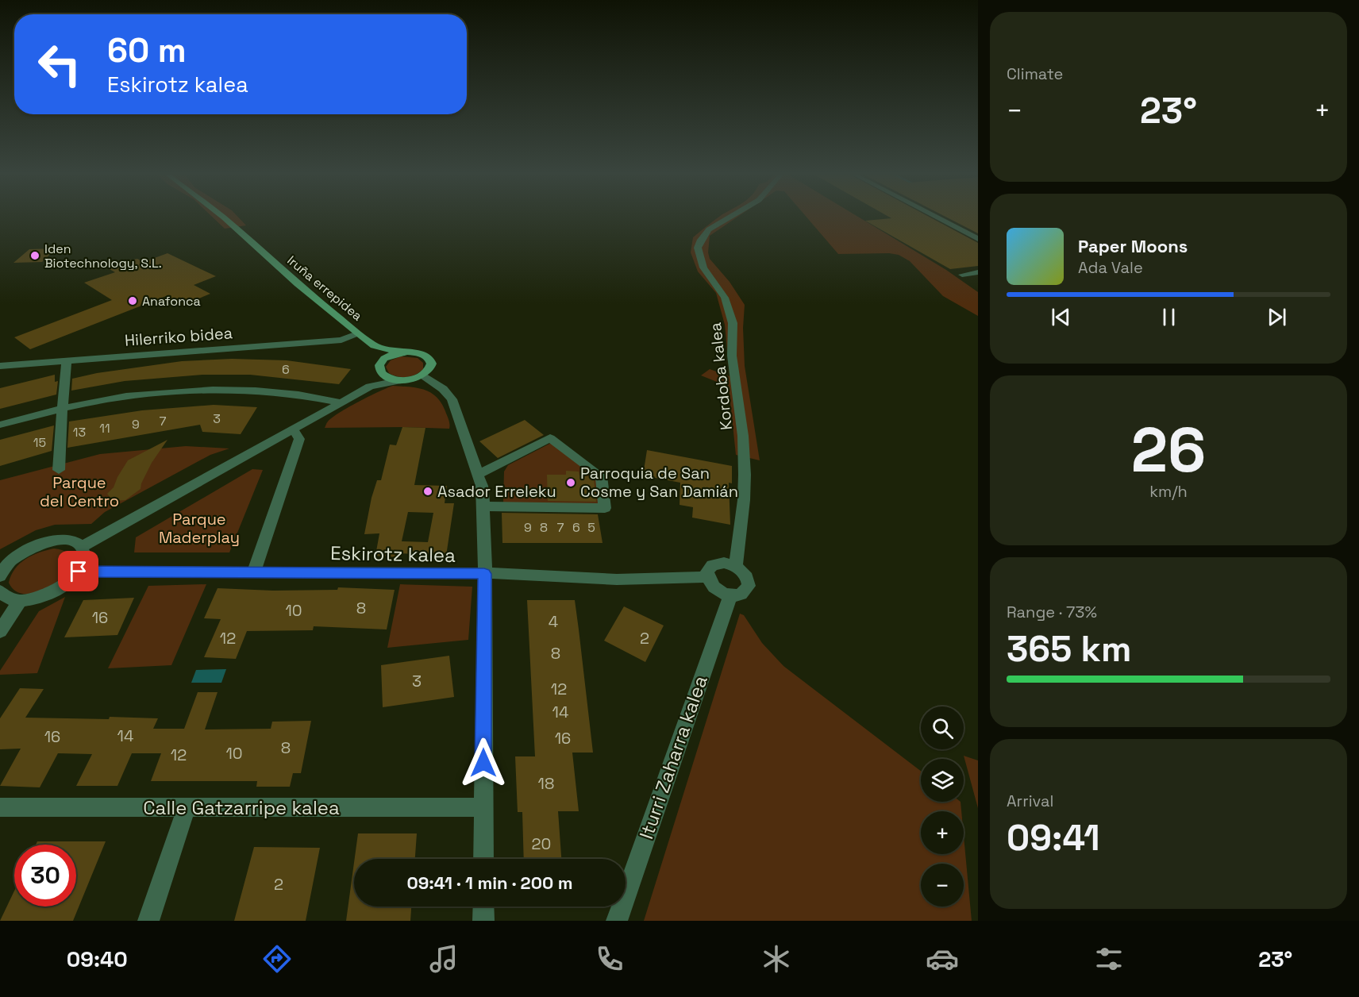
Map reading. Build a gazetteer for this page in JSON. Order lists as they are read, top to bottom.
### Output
{
  "streets": {
    "street": [
      "Iruña errepidea",
      "Hilerriko bidea",
      "Kordoba kalea",
      "Eskirotz kalea",
      "Iturri Zaharra kalea",
      "Calle Gatzarripe kalea"
    ]
  },
  "crossings": [
    ["Iruña errepidea", "Hilerriko bidea"],
    ["Kordoba kalea", "Eskirotz kalea"],
    ["Kordoba kalea", "Iturri Zaharra kalea"],
    ["Eskirotz kalea", "Iturri Zaharra kalea"]
  ],
  "parks": ["Parque del Centro", "Parque Maderplay"],
  "places": [
    "Iden Biotechnology, S.L.",
    "Anafonca",
    "Parroquia de San Cosme y San Damián",
    "Asador Erreleku"
  ],
  "house_numbers": [
    "6",
    "3",
    "7",
    "9",
    "11",
    "13",
    "15",
    "9",
    "8",
    "7",
    "6",
    "5",
    "8",
    "10",
    "16",
    "4",
    "12",
    "2",
    "8",
    "3",
    "12",
    "14",
    "14",
    "16",
    "16",
    "8",
    "10",
    "12",
    "18",
    "20",
    "2"
  ],
  "page": {
    "tile": [
      "Climate",
      ["26", "km/h"],
      ["Range · 73%", "365 km"],
      ["Arrival", "09:41"]
    ],
    "turn": ["60 m", "Eskirotz kalea"],
    "heat": ["−", "23°", "+"],
    "song": ["Paper Moons", "Ada Vale"],
    "map_buttons": ["+", "−"],
    "limit": "30",
    "trip": "09:41 · 1 min · 200 m",
    "tabs": ["09:40", "23°"]
  }
}
